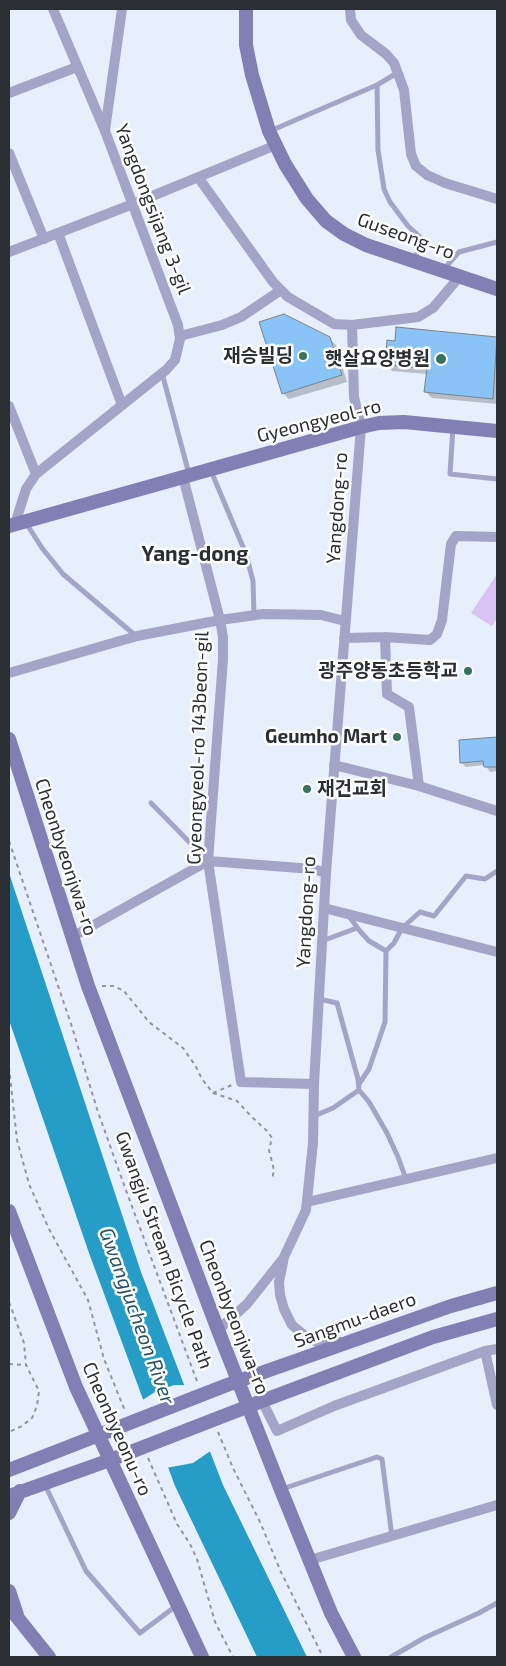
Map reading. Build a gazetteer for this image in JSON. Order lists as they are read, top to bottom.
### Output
{
  "streets": {
    "street": [
      "Yangdongsijang 3-gil",
      "Guseong-ro",
      "Gyeongyeol-ro",
      "Yangdong-ro",
      "Gyeongyeol-ro 143beon-gil",
      "Cheonbyeonjwa-ro",
      "Sangmu-daero",
      "Cheonbyeonu-ro"
    ],
    "path": ["Gwangju Stream Bicycle Path"]
  },
  "crossings": [
    ["Gyeongyeol-ro", "Yangdong-ro"],
    ["Gyeongyeol-ro", "Gyeongyeol-ro 143beon-gil"],
    ["Yangdong-ro", "Sangmu-daero"],
    ["Cheonbyeonjwa-ro", "Sangmu-daero"],
    ["Sangmu-daero", "Cheonbyeonu-ro"]
  ],
  "districts": ["Yang-dong"],
  "water": ["Gwangjucheon River"],
  "places": [
    "재승빌딩",
    "햇살요양병원",
    "광주양동초등학교",
    "Geumho Mart",
    "재건교회"
  ]
}
